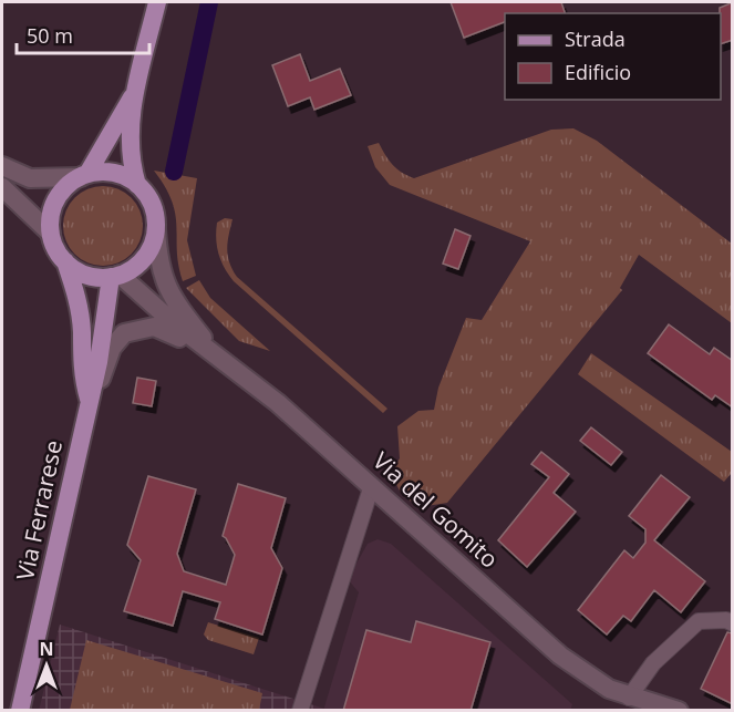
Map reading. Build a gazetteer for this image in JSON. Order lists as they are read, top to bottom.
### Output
{
  "streets": {
    "main road": ["Via Ferrarese"],
    "street": ["Via del Gomito"]
  },
  "crossings": [
    ["Via Ferrarese", "Via del Gomito"]
  ],
  "legend": ["Strada", "Edificio"],
  "scale_bar": "50 m",
  "north": "top"
}
